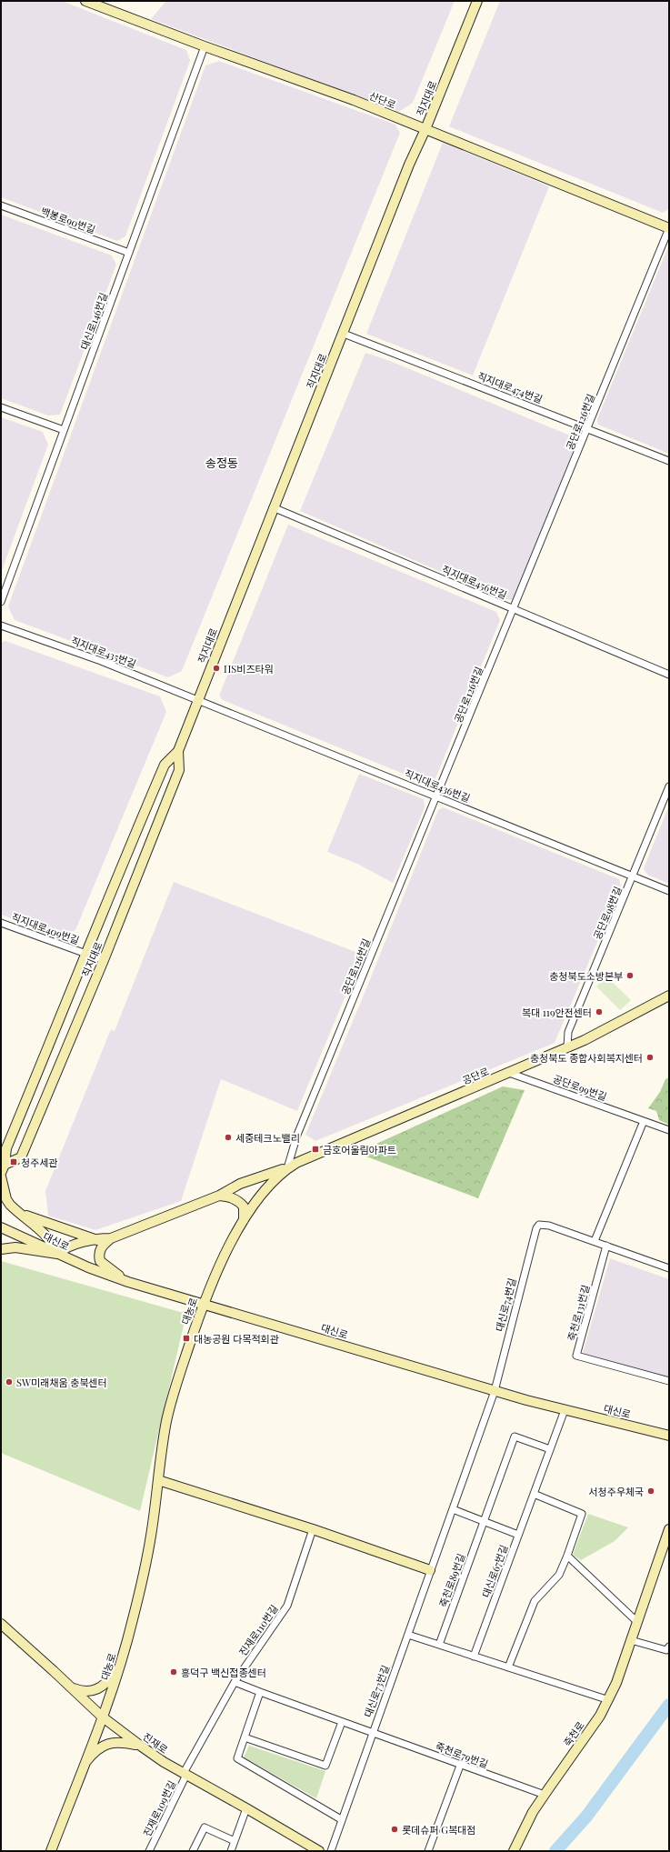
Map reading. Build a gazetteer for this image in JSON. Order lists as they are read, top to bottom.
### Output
{
  "streets": {
    "street": [
      "직지대로",
      "산단로",
      "백봉로90번길",
      "대신로146번길",
      "직지대로474번길",
      "공단로126번길",
      "직지대로456번길",
      "직지대로435번길",
      "직지대로436번길",
      "공단로98번길",
      "직지대로409번길",
      "공단로",
      "공단로99번길",
      "대신로",
      "대신로74번길",
      "대농로",
      "죽천로131번길",
      "대신로67번길",
      "죽천로89번길",
      "진재로110번길",
      "대신로73번길",
      "죽천로",
      "진재로",
      "죽천로79번길",
      "진재로109번길"
    ]
  },
  "crossings": [
    ["직지대로", "산단로"],
    ["직지대로", "직지대로474번길"],
    ["직지대로", "직지대로456번길"],
    ["직지대로", "직지대로435번길"],
    ["직지대로", "직지대로436번길"],
    ["직지대로", "직지대로409번길"],
    ["산단로", "대신로146번길"],
    ["산단로", "공단로126번길"],
    ["백봉로90번길", "대신로146번길"],
    ["직지대로474번길", "공단로126번길"],
    ["공단로126번길", "직지대로456번길"],
    ["공단로126번길", "직지대로436번길"],
    ["공단로126번길", "공단로"],
    ["공단로126번길", "대농로"],
    ["직지대로435번길", "직지대로436번길"],
    ["직지대로436번길", "공단로98번길"],
    ["공단로98번길", "공단로"],
    ["공단로", "공단로99번길"],
    ["공단로", "대농로"],
    ["대신로", "대신로74번길"],
    ["대신로", "대농로"],
    ["대신로", "대신로67번길"],
    ["대신로", "대신로73번길"],
    ["대신로74번길", "대신로73번길"],
    ["대농로", "진재로"],
    ["진재로110번길", "진재로"],
    ["진재로110번길", "진재로109번길"],
    ["대신로73번길", "죽천로79번길"],
    ["죽천로", "죽천로79번길"],
    ["진재로", "진재로109번길"]
  ],
  "districts": ["송정동"],
  "places": {
    "other": [
      "HS비즈타워",
      "충청북도소방본부",
      "복대 119안전센터",
      "충청북도 종합사회복지센터",
      "세중테크노밸리",
      "SW미래채움 충북센터",
      "서청주우체국",
      "흥덕구 백신접종센터",
      "롯데슈퍼 G복대점"
    ],
    "transit": ["금호어울림아파트", "청주세관", "대농공원 다목적회관"]
  }
}
